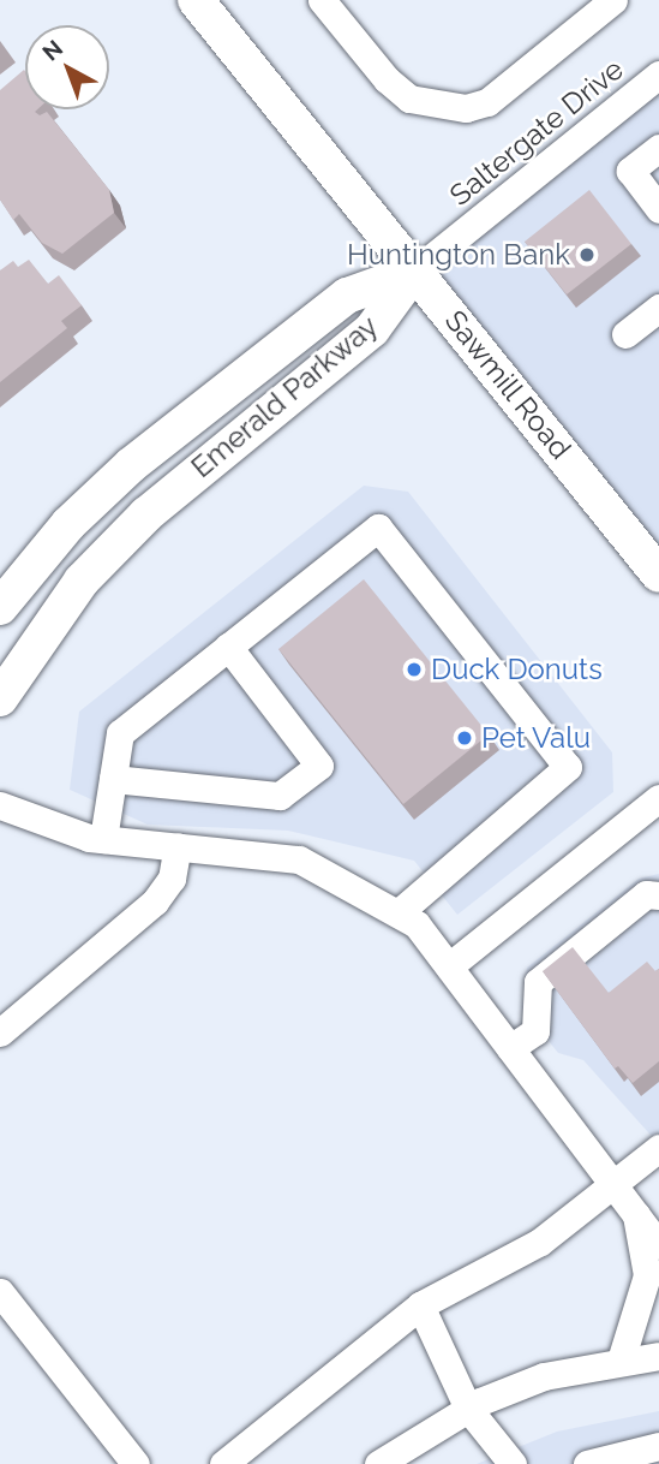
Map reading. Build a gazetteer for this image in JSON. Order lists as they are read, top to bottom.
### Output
{
  "streets": {
    "main road": ["Sawmill Road", "Emerald Parkway"],
    "street": ["Saltergate Drive"]
  },
  "crossings": [
    ["Saltergate Drive", "Sawmill Road"],
    ["Saltergate Drive", "Emerald Parkway"],
    ["Sawmill Road", "Emerald Parkway"]
  ],
  "places": ["Huntington Bank", "Duck Donuts", "Pet Valu"],
  "north": "top left"
}
